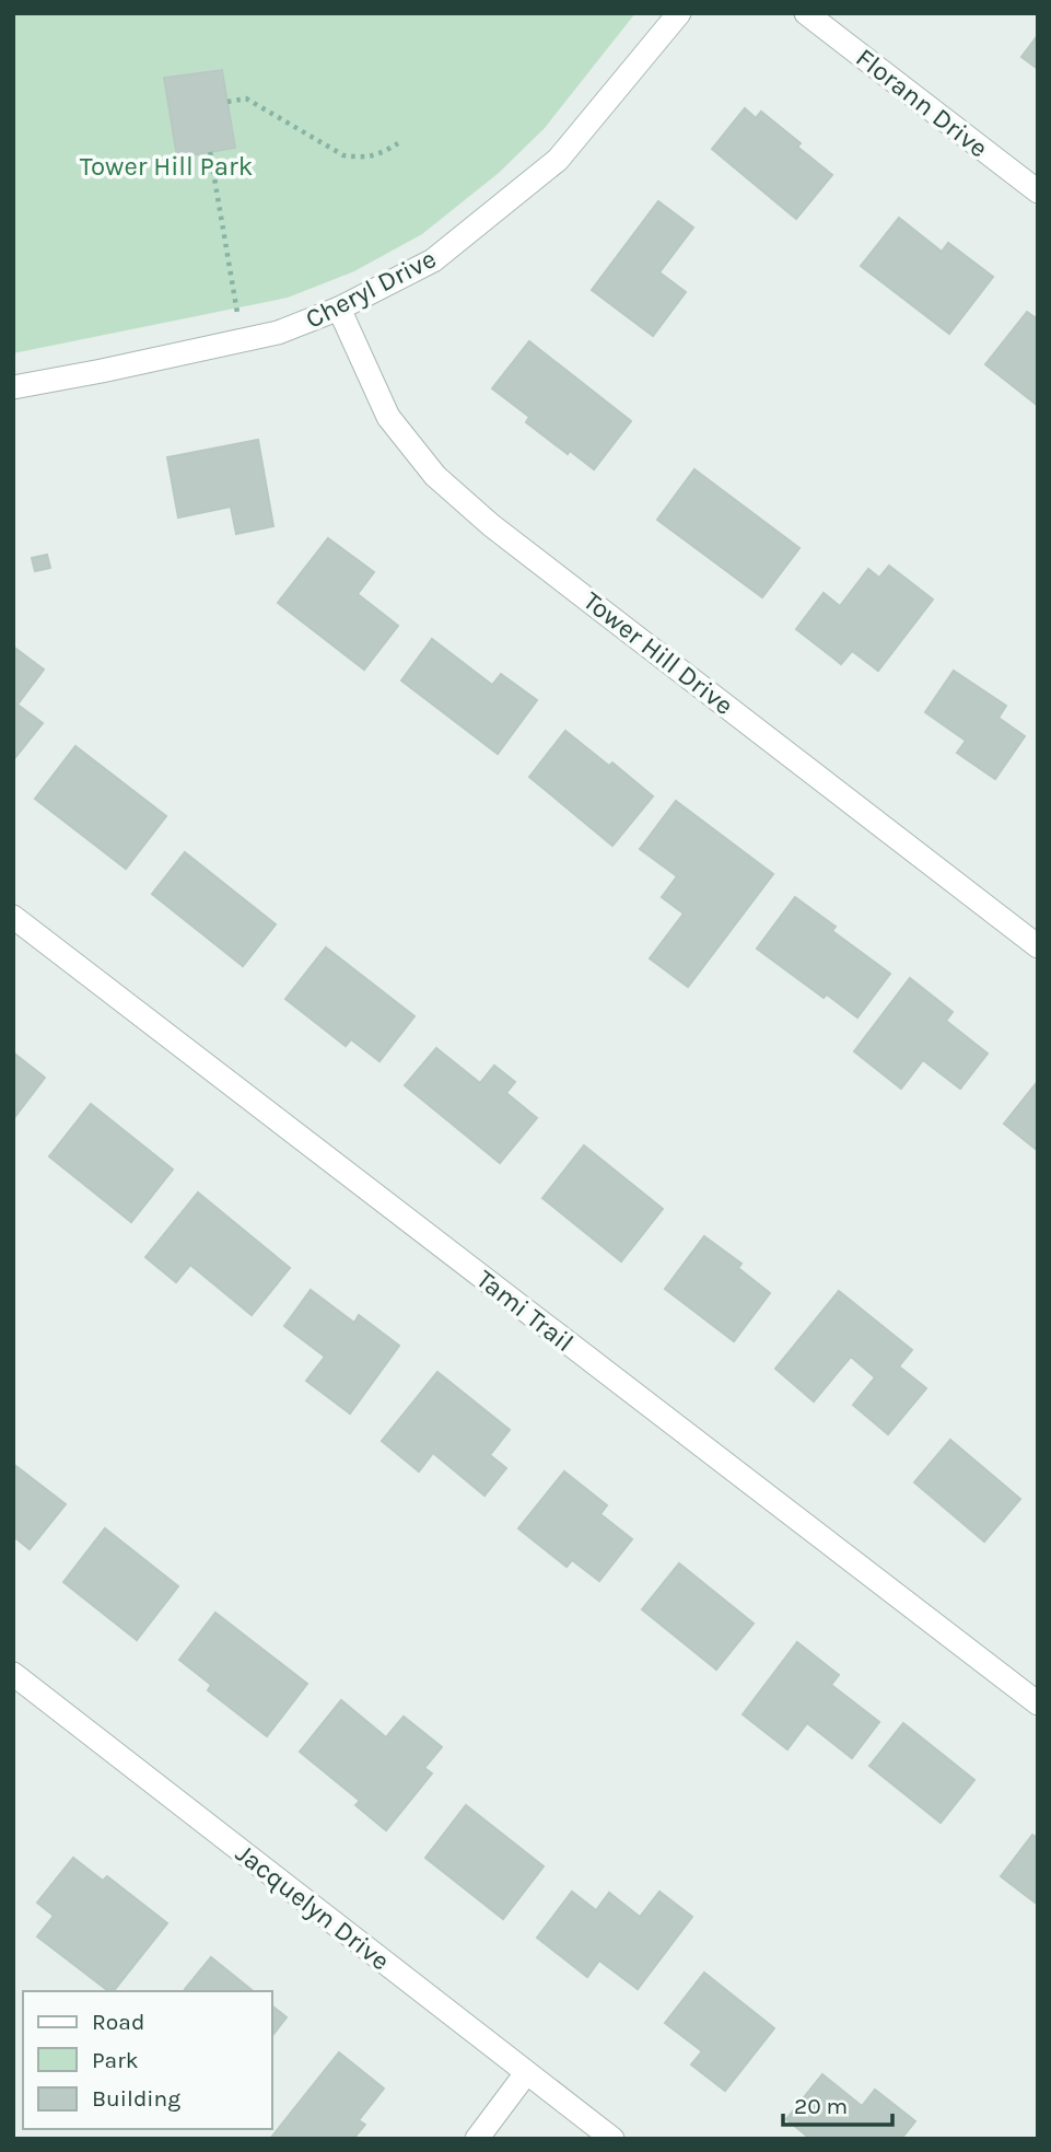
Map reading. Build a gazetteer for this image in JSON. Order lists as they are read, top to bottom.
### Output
{
  "streets": {
    "street": [
      "Florann Drive",
      "Cheryl Drive",
      "Tower Hill Drive",
      "Tami Trail",
      "Jacquelyn Drive"
    ]
  },
  "crossings": [
    ["Cheryl Drive", "Tower Hill Drive"]
  ],
  "parks": ["Tower Hill Park"],
  "legend": ["Road", "Park", "Building"],
  "scale_bar": "20 m"
}
